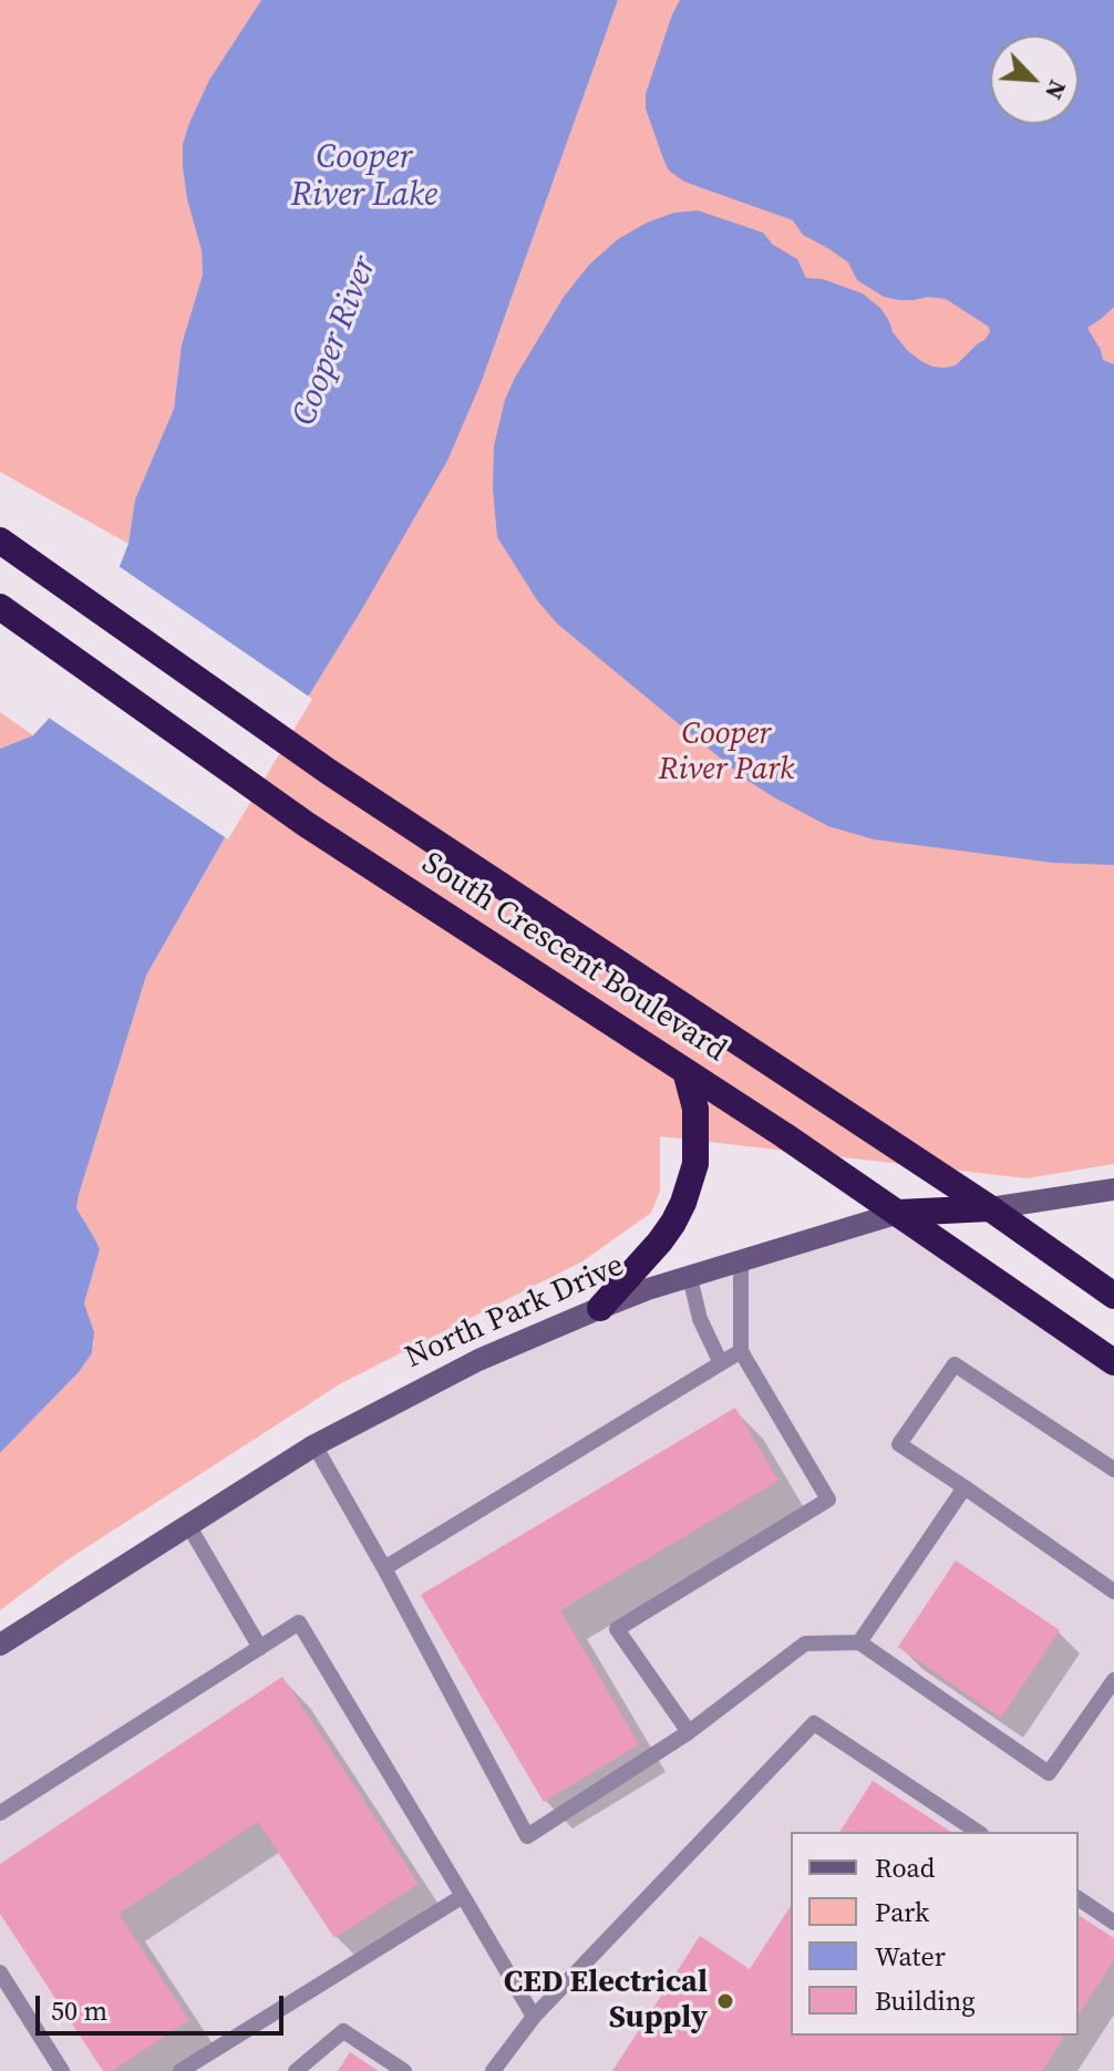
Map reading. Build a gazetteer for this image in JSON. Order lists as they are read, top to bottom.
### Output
{
  "streets": {
    "highway": ["South Crescent Boulevard", "North Park Drive"]
  },
  "crossings": [
    ["South Crescent Boulevard", "North Park Drive"]
  ],
  "water": ["Cooper River Lake", "Cooper River"],
  "parks": ["Cooper River Park"],
  "places": ["CED Electrical Supply"],
  "legend": [
    "Road",
    "Park",
    "Water",
    "Building"
  ],
  "scale_bar": "50 m",
  "north": "bottom right"
}
